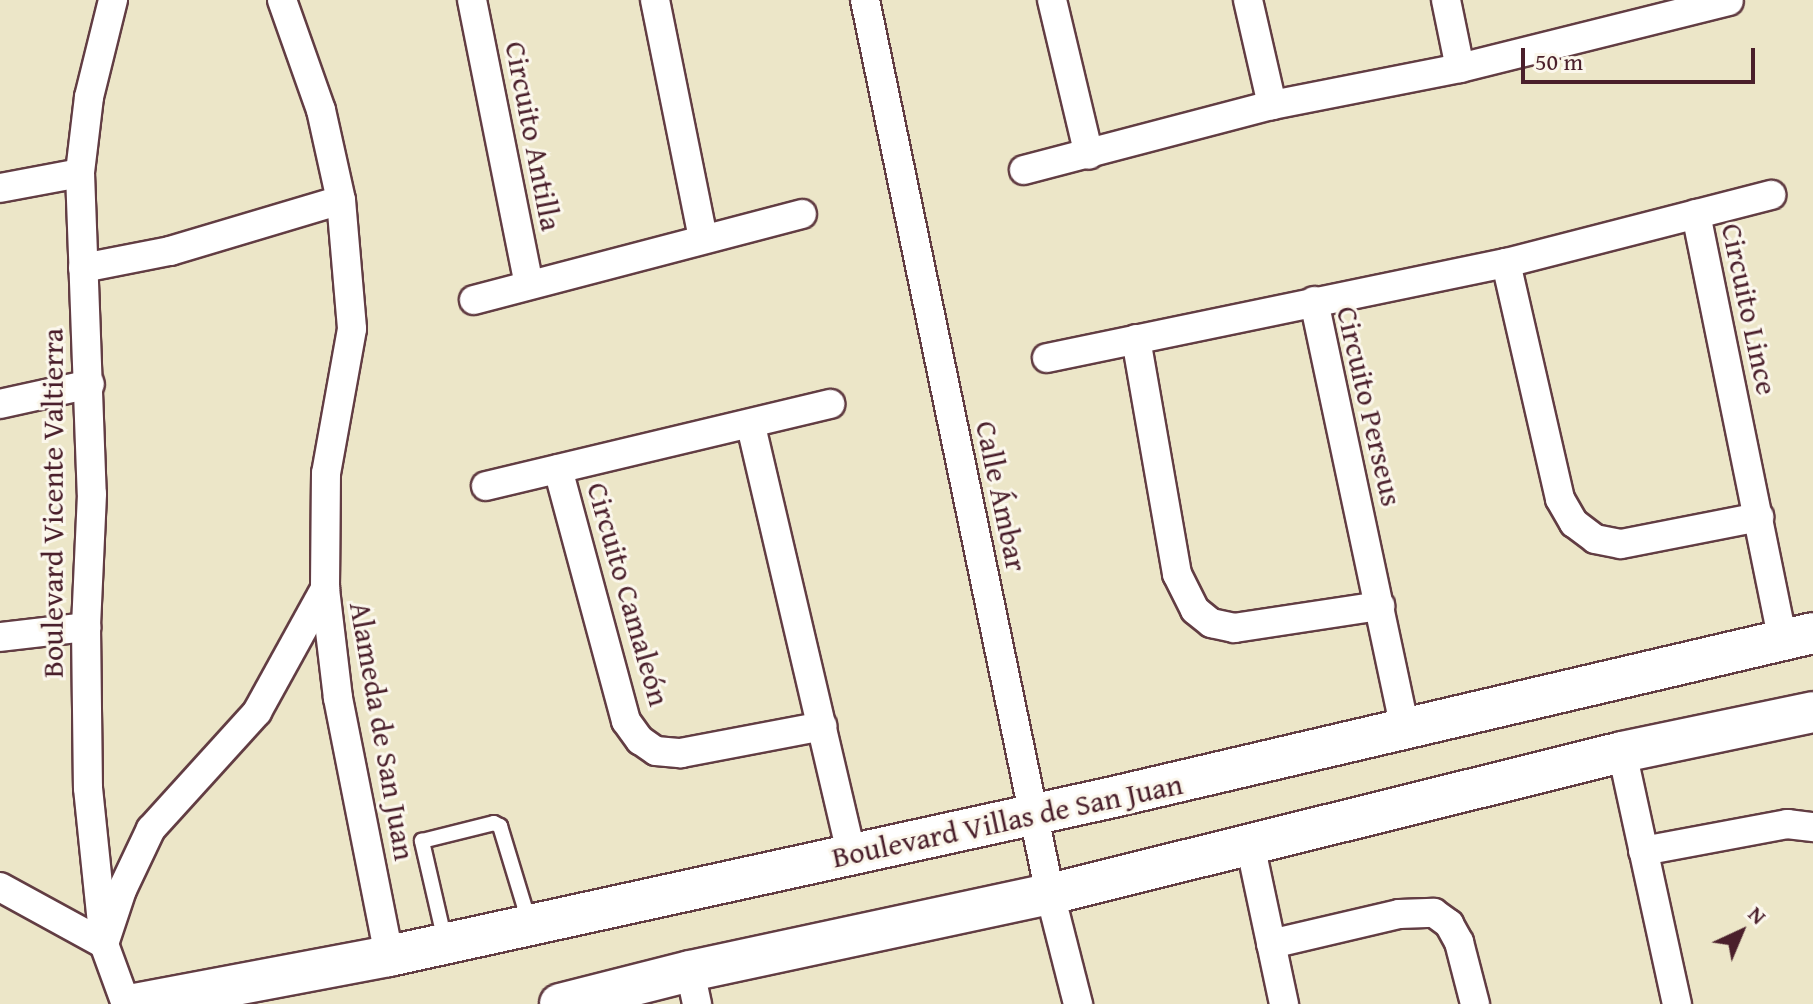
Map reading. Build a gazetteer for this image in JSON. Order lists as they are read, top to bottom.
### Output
{
  "streets": {
    "street": [
      "Circuito Antilla",
      "Circuito Lince",
      "Circuito Perseus",
      "Calle Ámbar",
      "Boulevard Vicente Valtierra",
      "Circuito Camaleón",
      "Alameda de San Juan",
      "Boulevard Villas de San Juan"
    ]
  },
  "crossings": [
    ["Circuito Lince", "Circuito Perseus"],
    ["Circuito Lince", "Boulevard Villas de San Juan"],
    ["Circuito Perseus", "Boulevard Villas de San Juan"],
    ["Calle Ámbar", "Boulevard Villas de San Juan"],
    ["Alameda de San Juan", "Boulevard Villas de San Juan"]
  ],
  "scale_bar": "50 m",
  "north": "top right"
}
